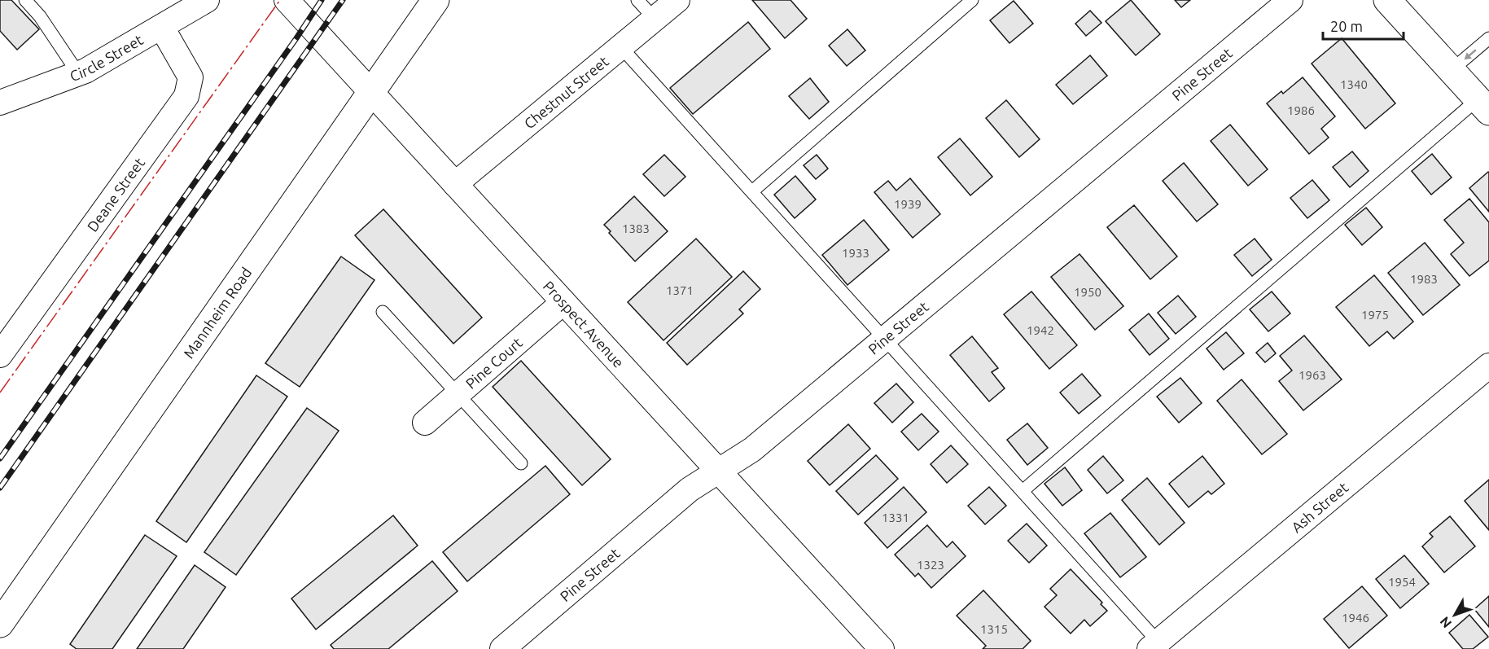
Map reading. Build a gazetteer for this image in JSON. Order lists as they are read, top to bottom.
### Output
{
  "streets": {
    "main road": ["Mannheim Road"],
    "street": [
      "Circle Street",
      "Pine Street",
      "Chestnut Street",
      "Deane Street",
      "Prospect Avenue",
      "Pine Court",
      "Ash Street"
    ]
  },
  "crossings": [
    ["Circle Street", "Deane Street"],
    ["Pine Street", "Prospect Avenue"],
    ["Chestnut Street", "Prospect Avenue"],
    ["Mannheim Road", "Prospect Avenue"],
    ["Prospect Avenue", "Pine Court"]
  ],
  "house_numbers": [
    "1340",
    "1986",
    "1939",
    "1383",
    "1933",
    "1983",
    "1371",
    "1950",
    "1975",
    "1942",
    "1963",
    "1331",
    "1323",
    "1954",
    "1946",
    "1315"
  ],
  "scale_bar": "20 m",
  "north": "bottom left"
}
